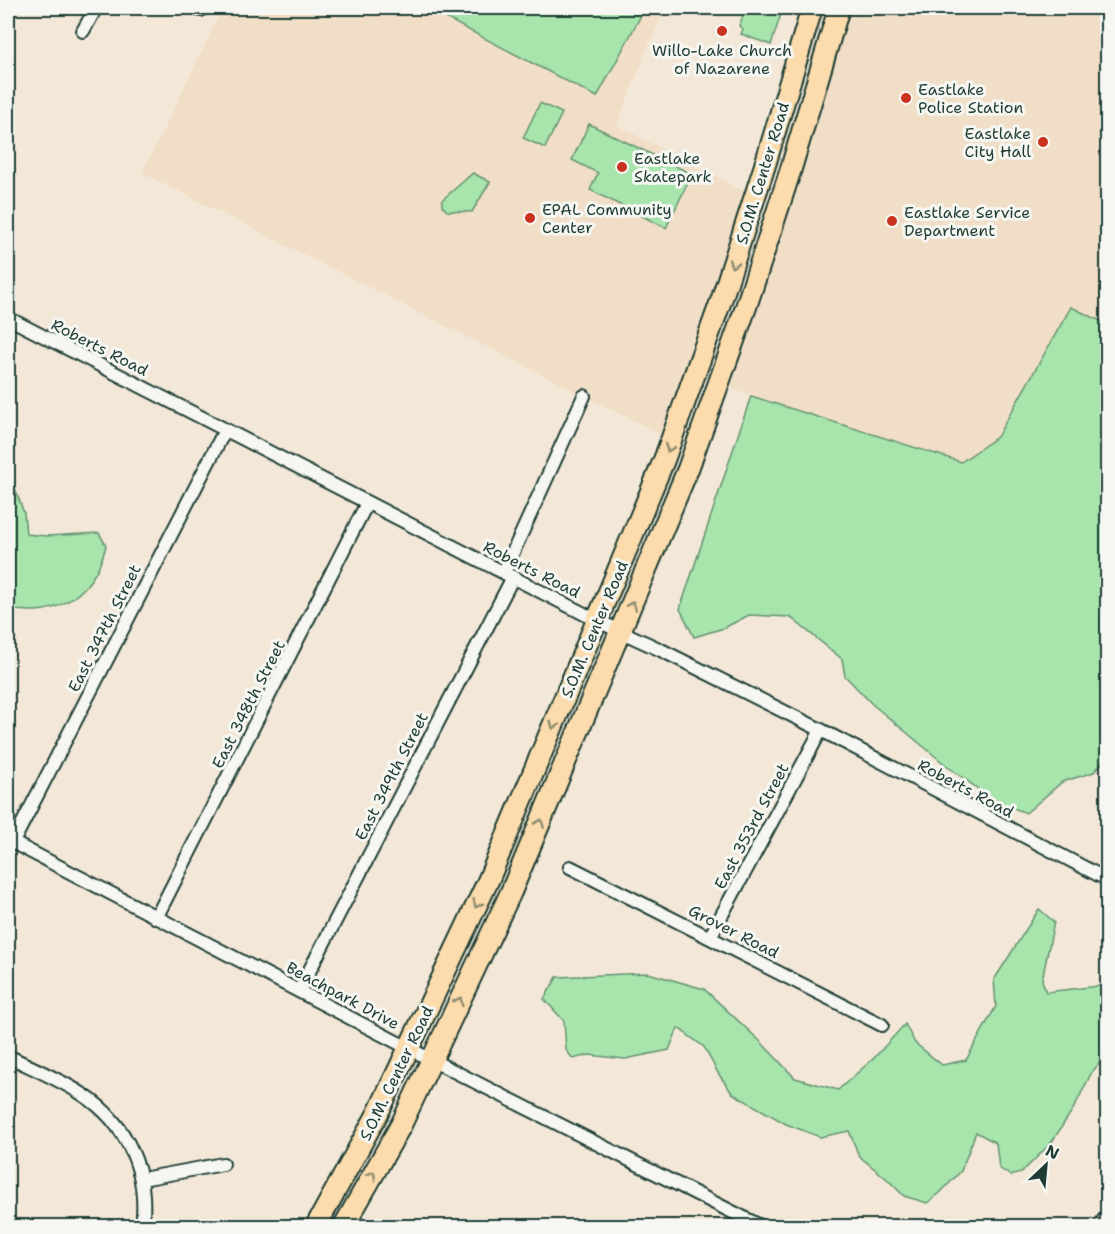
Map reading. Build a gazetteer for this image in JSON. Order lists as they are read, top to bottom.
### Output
{
  "streets": {
    "main road": ["S.O.M. Center Road"],
    "street": [
      "Roberts Road",
      "East 347th Street",
      "East 348th Street",
      "East 349th Street",
      "East 353rd Street",
      "Grover Road",
      "Beachpark Drive"
    ]
  },
  "crossings": [
    ["S.O.M. Center Road", "Roberts Road"],
    ["S.O.M. Center Road", "Beachpark Drive"],
    ["Roberts Road", "East 347th Street"],
    ["Roberts Road", "East 348th Street"],
    ["Roberts Road", "East 349th Street"],
    ["Roberts Road", "East 353rd Street"],
    ["East 347th Street", "Beachpark Drive"],
    ["East 348th Street", "Beachpark Drive"],
    ["East 349th Street", "Beachpark Drive"],
    ["East 353rd Street", "Grover Road"]
  ],
  "places": [
    "Willo-Lake Church of Nazarene",
    "Eastlake Police Station",
    "Eastlake City Hall",
    "Eastlake Skatepark",
    "EPAL Community Center",
    "Eastlake Service Department"
  ],
  "north": "top right"
}
